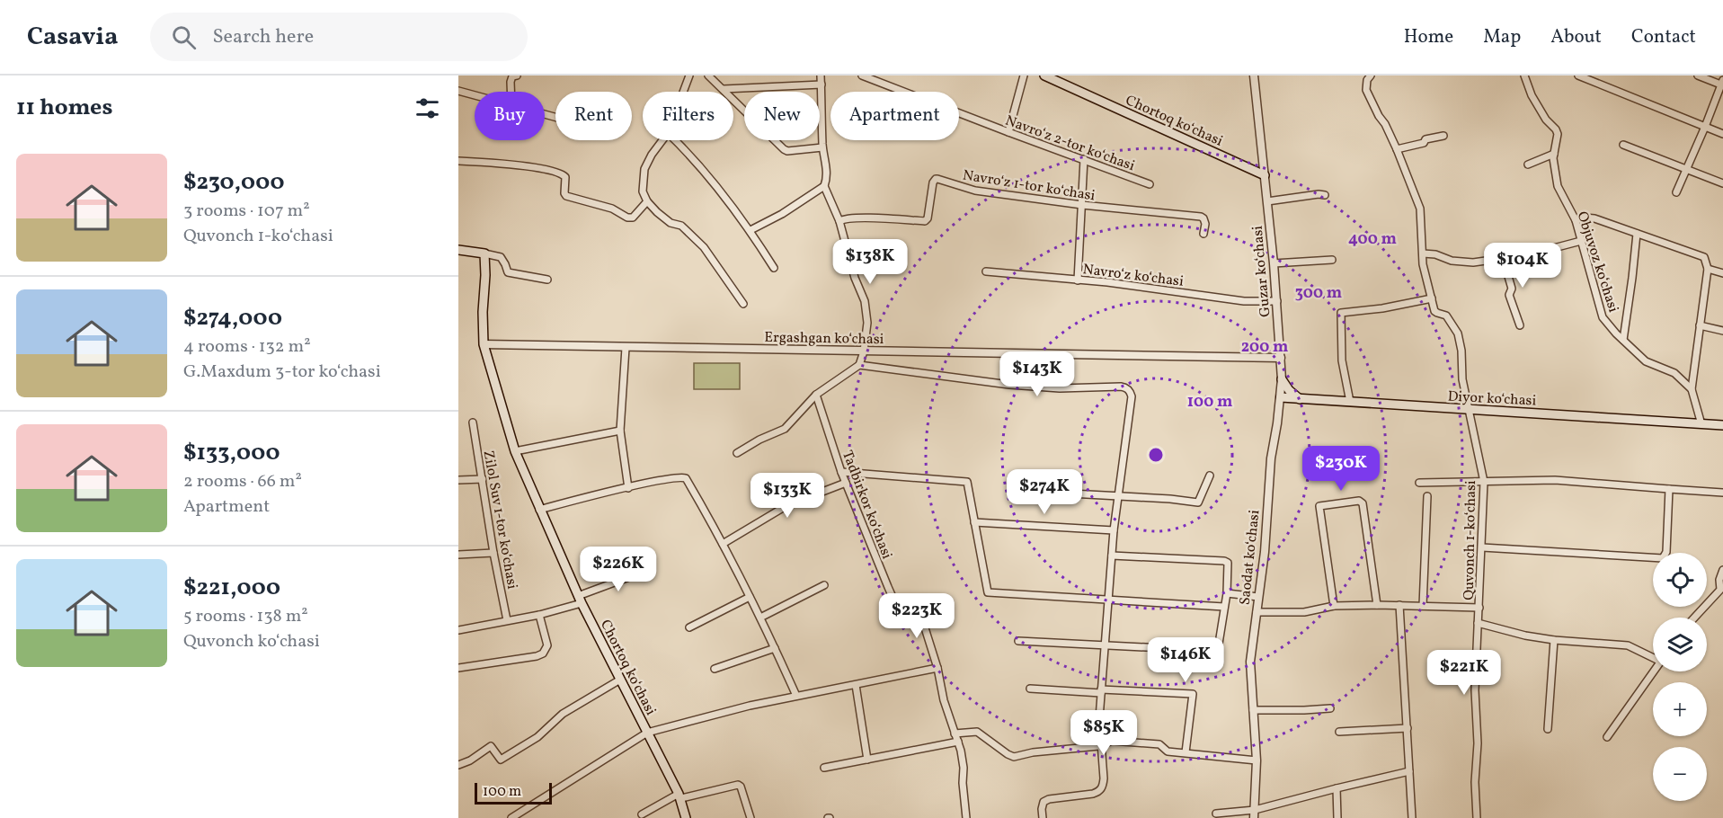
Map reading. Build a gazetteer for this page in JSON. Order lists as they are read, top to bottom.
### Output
{
  "streets": {
    "main road": ["Chortoq koʻchasi", "Diyor koʻchasi"],
    "street": [
      "Navroʻz 2-tor koʻchasi",
      "Navroʻz 1-tor koʻchasi",
      "Objuvoz koʻchasi",
      "Guzar koʻchasi",
      "Navroʻz koʻchasi",
      "Ergashgan koʻchasi",
      "Tadbirkor koʻchasi",
      "Zilol Suv 1-tor koʻchasi",
      "Quvonch 1-koʻchasi",
      "Saodat koʻchasi"
    ]
  },
  "crossings": [
    ["Chortoq koʻchasi", "Guzar koʻchasi"],
    ["Chortoq koʻchasi", "Ergashgan koʻchasi"],
    ["Guzar koʻchasi", "Navroʻz koʻchasi"],
    ["Guzar koʻchasi", "Ergashgan koʻchasi"],
    ["Guzar koʻchasi", "Diyor koʻchasi"],
    ["Guzar koʻchasi", "Saodat koʻchasi"],
    ["Diyor koʻchasi", "Quvonch 1-koʻchasi"],
    ["Diyor koʻchasi", "Saodat koʻchasi"],
    ["Quvonch 1-koʻchasi", "Saodat koʻchasi"]
  ],
  "scale_bar": "100 m",
  "page": {
    "header": "Casavia",
    "search": "Search here",
    "nav": [
      "Home",
      "Map",
      "About",
      "Contact"
    ],
    "heading": "11 homes",
    "chip": [
      "Buy",
      "Rent",
      "Filters",
      "New",
      "Apartment"
    ],
    "list": [
      {
        "name": "$230,000",
        "note": "3 rooms · 107 m² · Quvonch 1-koʻchasi"
      },
      {
        "name": "$274,000",
        "note": "4 rooms · 132 m² · G.Maxdum 3-tor koʻchasi"
      },
      {
        "name": "$133,000",
        "note": "2 rooms · 66 m² · Apartment"
      },
      {
        "name": "$221,000",
        "note": "5 rooms · 138 m² · Quvonch koʻchasi"
      }
    ],
    "price": [
      "$138K",
      "$104K",
      "$143K",
      "$230K",
      "$274K",
      "$133K",
      "$226K",
      "$223K",
      "$146K",
      "$221K",
      "$85K"
    ],
    "map_buttons": ["+", "−"],
    "scale": "100 m"
  },
  "rings": [
    "400 m",
    "300 m",
    "200 m",
    "100 m"
  ]
}
